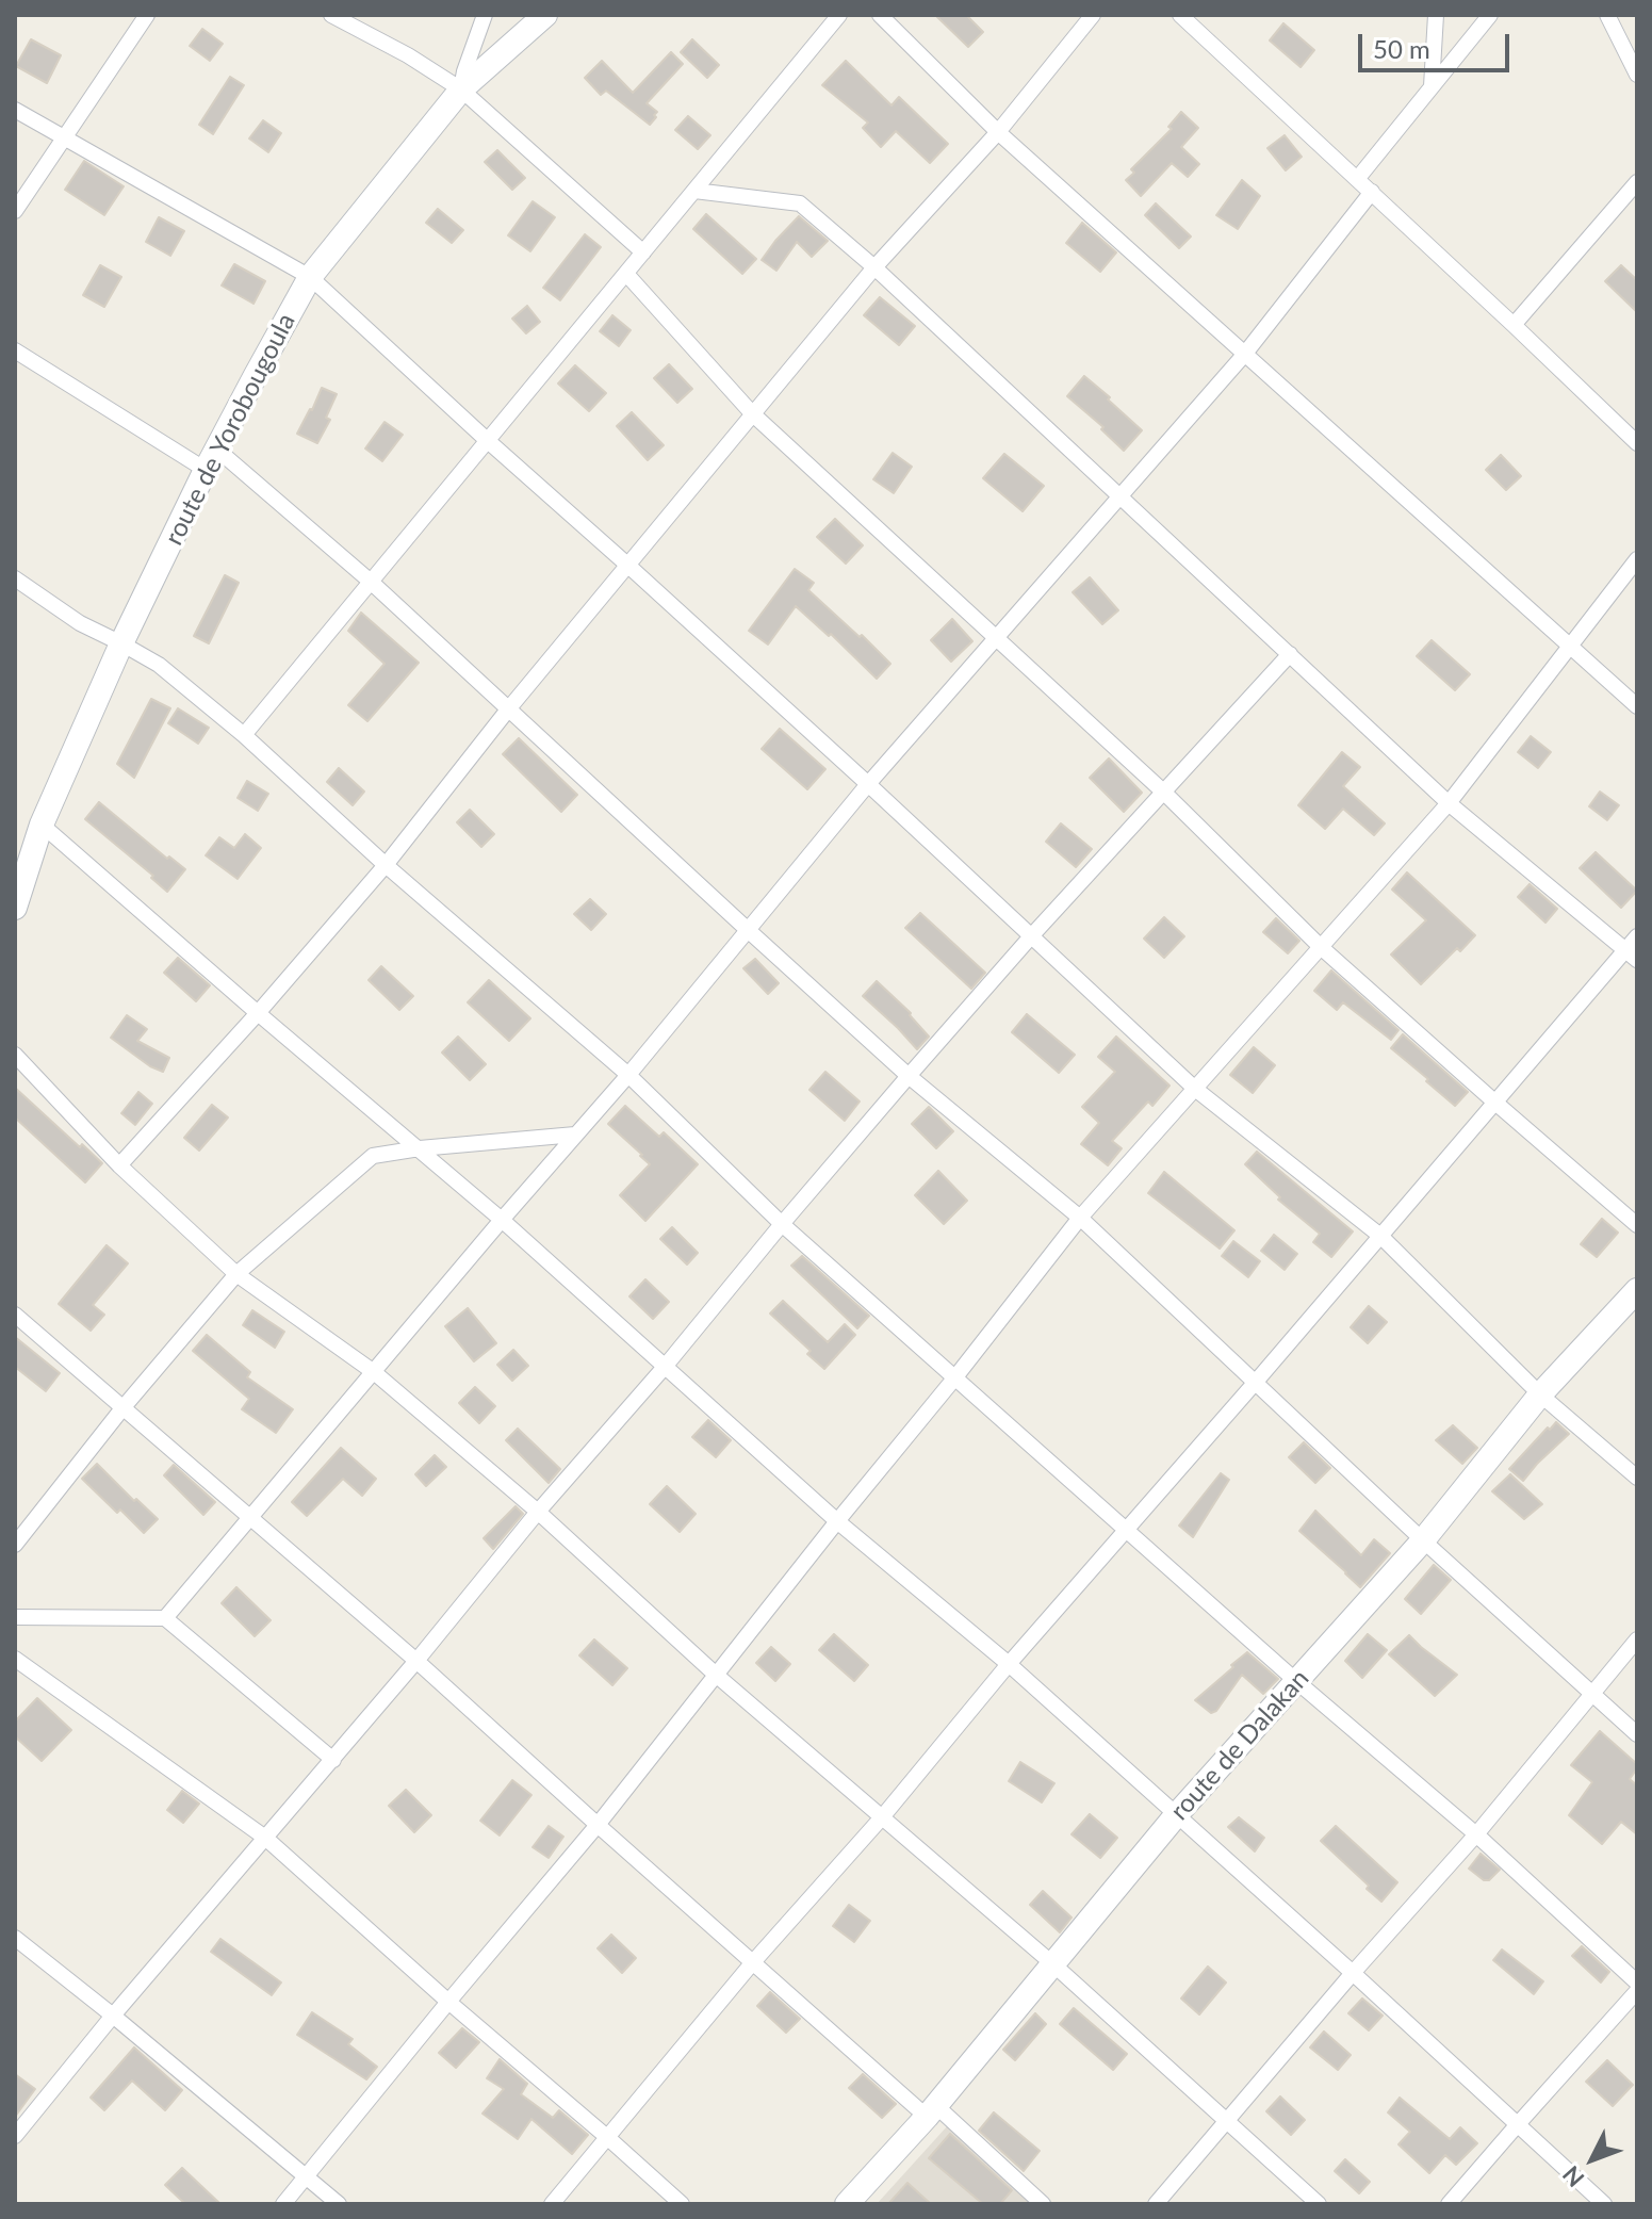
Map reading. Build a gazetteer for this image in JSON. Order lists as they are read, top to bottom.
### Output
{
  "streets": {
    "street": ["route de Yorobougoula", "route de Dalakan"]
  },
  "scale_bar": "50 m",
  "north": "bottom left"
}
